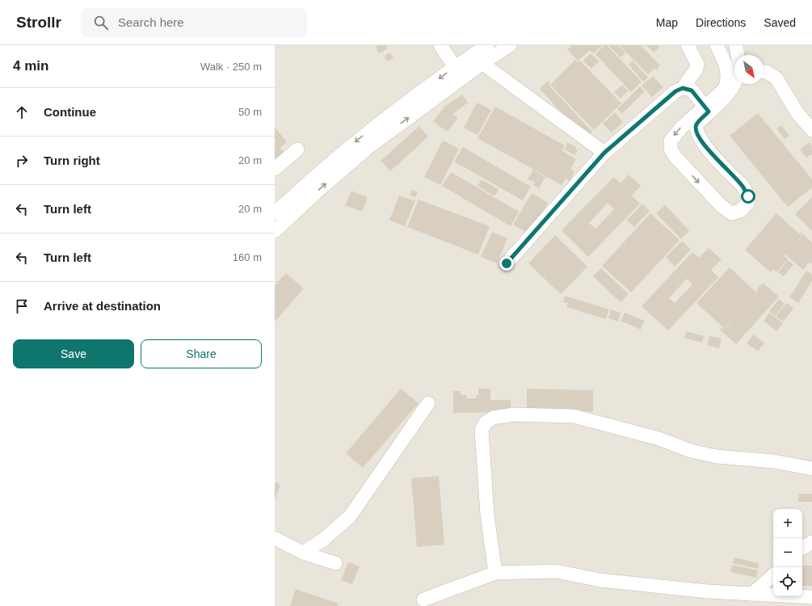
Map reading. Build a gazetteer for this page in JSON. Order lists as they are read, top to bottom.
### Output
{
  "north": "bottom right",
  "page": {
    "header": "Strollr",
    "search": "Search here",
    "nav": ["Map", "Directions", "Saved"],
    "heading": ["4 min", "Walk · 250 m"],
    "list": [
      ["Continue", "50 m"],
      ["Turn right", "20 m"],
      ["Turn left", "20 m"],
      ["Turn left", "160 m"],
      "Arrive at destination"
    ],
    "buttons": ["Save", "Share"],
    "map_buttons": ["+", "−"]
  }
}
